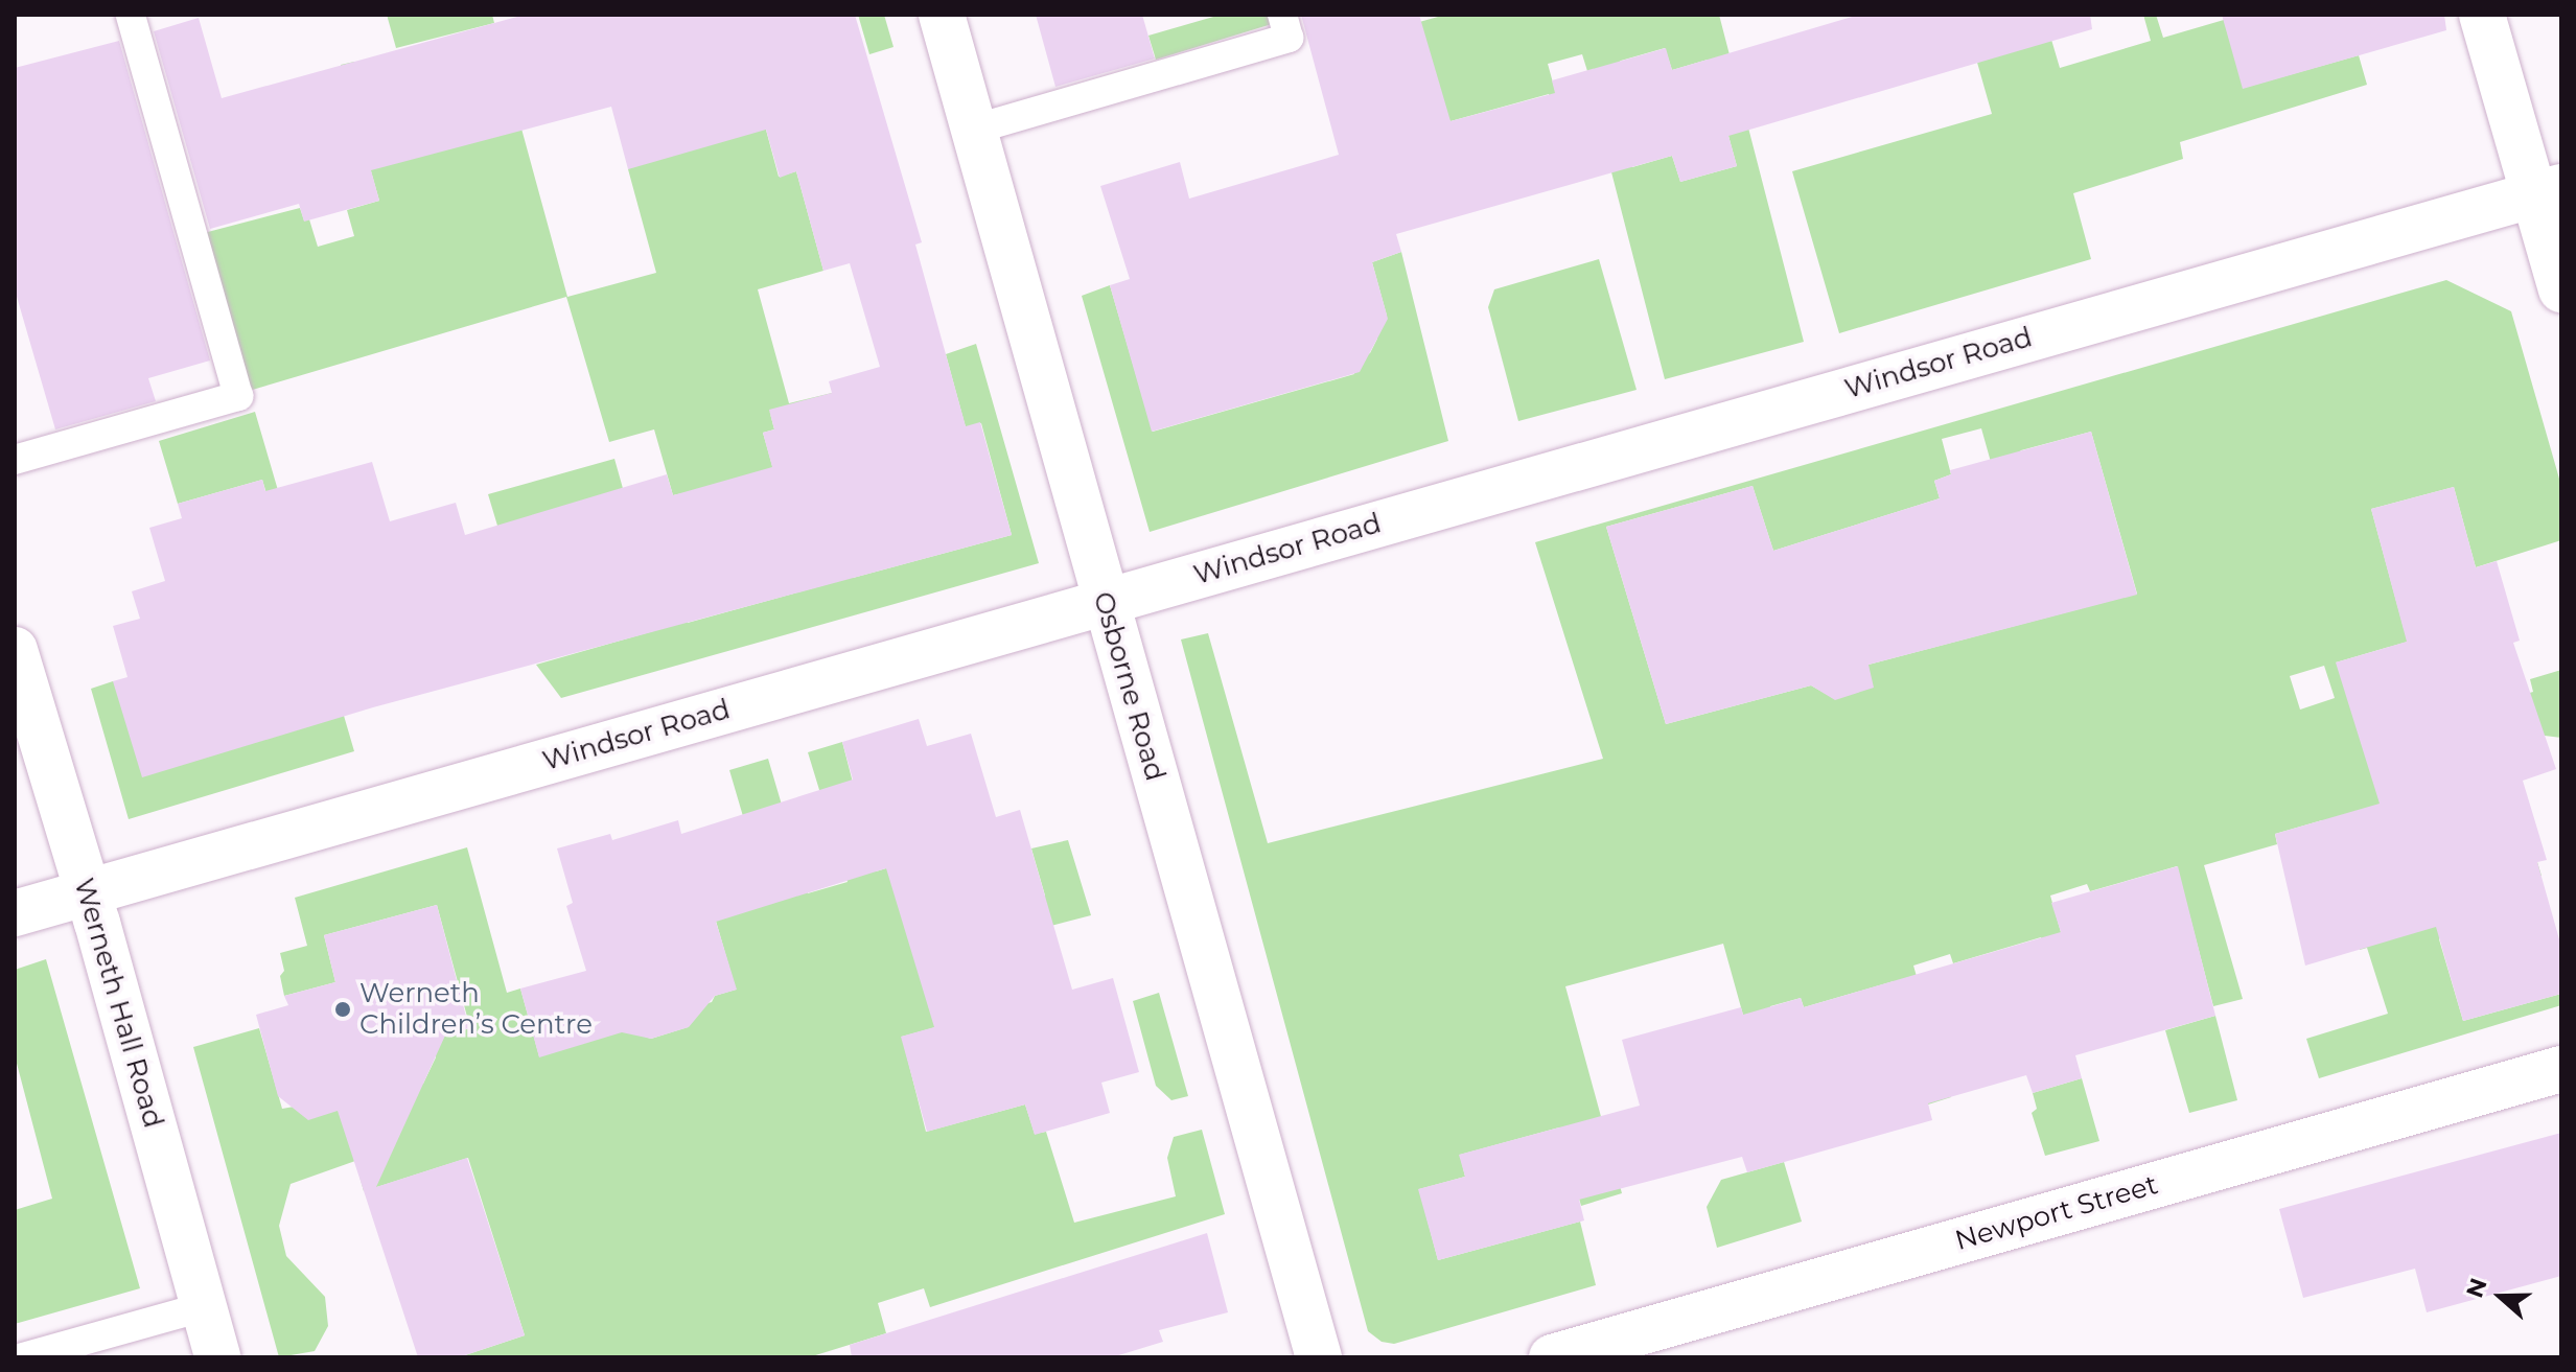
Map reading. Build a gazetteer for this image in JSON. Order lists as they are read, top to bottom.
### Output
{
  "streets": {
    "street": [
      "Windsor Road",
      "Osborne Road",
      "Werneth Hall Road",
      "Newport Street"
    ]
  },
  "crossings": [
    ["Windsor Road", "Osborne Road"],
    ["Windsor Road", "Werneth Hall Road"]
  ],
  "places": ["Werneth Children’s Centre"],
  "north": "left"
}
